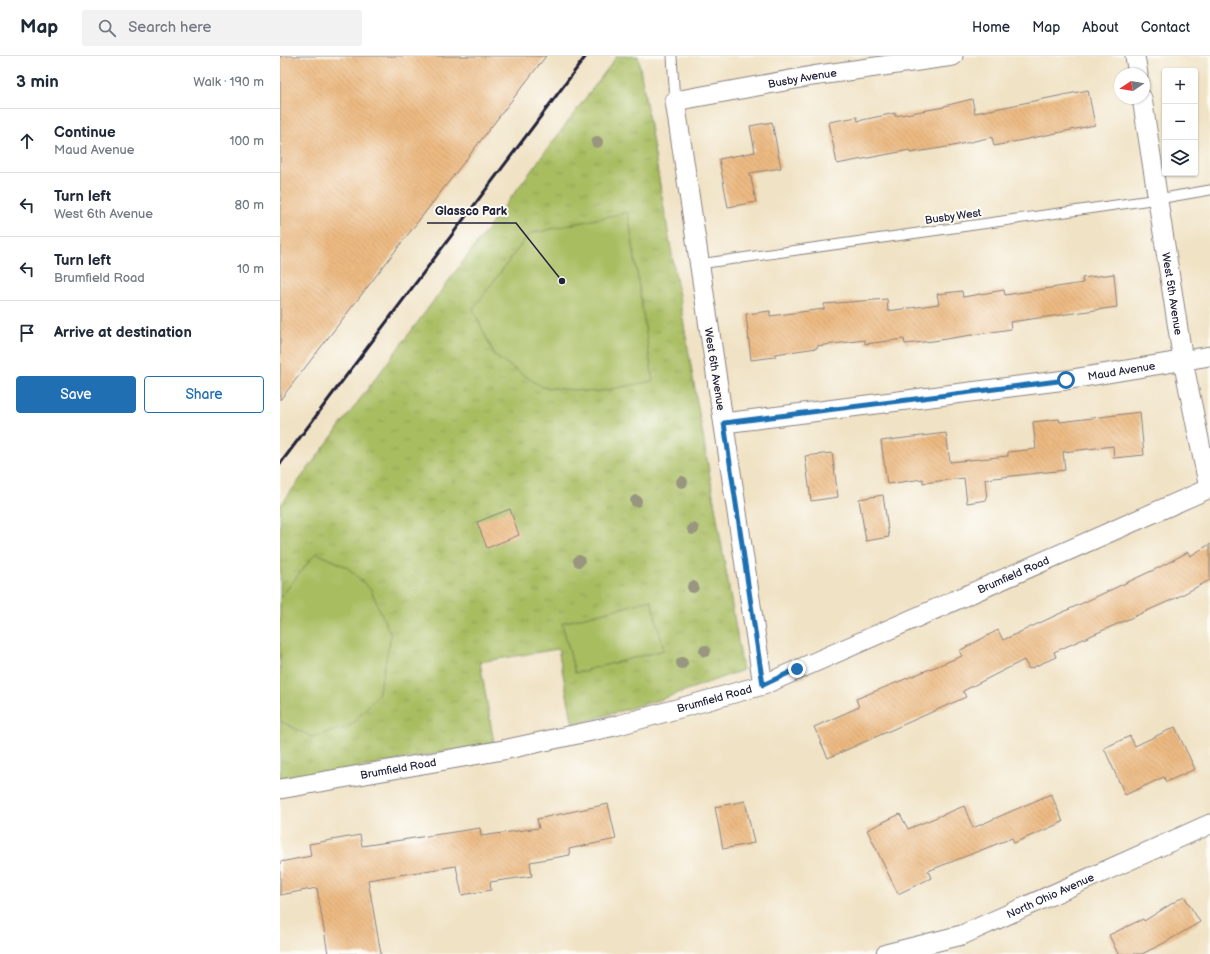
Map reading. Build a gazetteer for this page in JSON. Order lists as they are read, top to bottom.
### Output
{
  "streets": {
    "street": [
      "Busby Avenue",
      "West 5th Avenue",
      "West 6th Avenue",
      "Maud Avenue",
      "Brumfield Road",
      "North Ohio Avenue"
    ],
    "lane": ["Busby West"]
  },
  "crossings": [
    ["Busby Avenue", "West 6th Avenue"],
    ["Busby West", "West 5th Avenue"],
    ["Busby West", "West 6th Avenue"],
    ["West 5th Avenue", "Maud Avenue"],
    ["West 5th Avenue", "Brumfield Road"],
    ["West 6th Avenue", "Maud Avenue"],
    ["West 6th Avenue", "Brumfield Road"]
  ],
  "places": ["Glassco Park"],
  "north": "left",
  "page": {
    "header": "Map",
    "search": "Search here",
    "nav": [
      "Home",
      "Map",
      "About",
      "Contact"
    ],
    "heading": ["3 min", "Walk · 190 m"],
    "map_buttons": ["+", "−"],
    "list": [
      ["Continue", "Maud Avenue", "100 m"],
      ["Turn left", "West 6th Avenue", "80 m"],
      ["Turn left", "Brumfield Road", "10 m"],
      "Arrive at destination"
    ],
    "buttons": ["Save", "Share"]
  }
}
